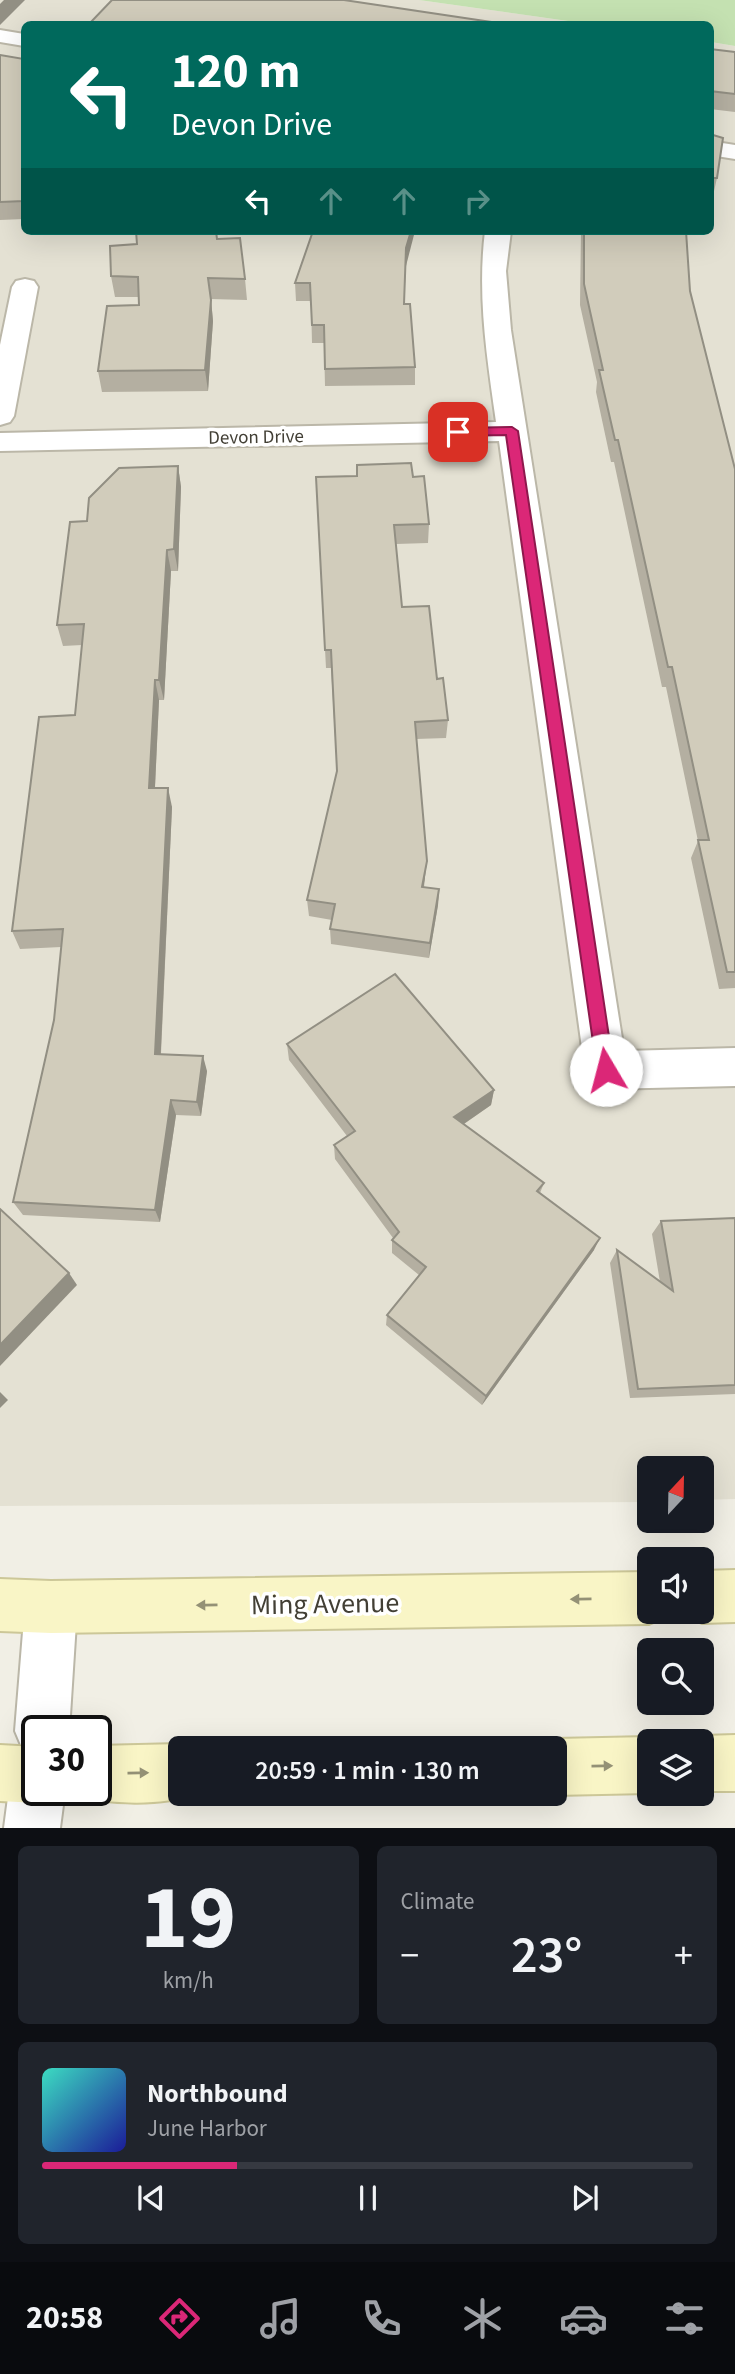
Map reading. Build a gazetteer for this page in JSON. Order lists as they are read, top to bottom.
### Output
{
  "streets": {
    "main road": ["Ming Avenue"],
    "street": ["Devon Drive"]
  },
  "one_way": ["Ming Avenue"],
  "north": "top",
  "page": {
    "turn": ["120 m", "Devon Drive"],
    "limit": "30",
    "trip": "20:59 · 1 min · 130 m",
    "tile": [
      ["19", "km/h"],
      "Climate"
    ],
    "heat": ["−", "23°", "+"],
    "song": ["Northbound", "June Harbor"],
    "tabs": "20:58"
  }
}
